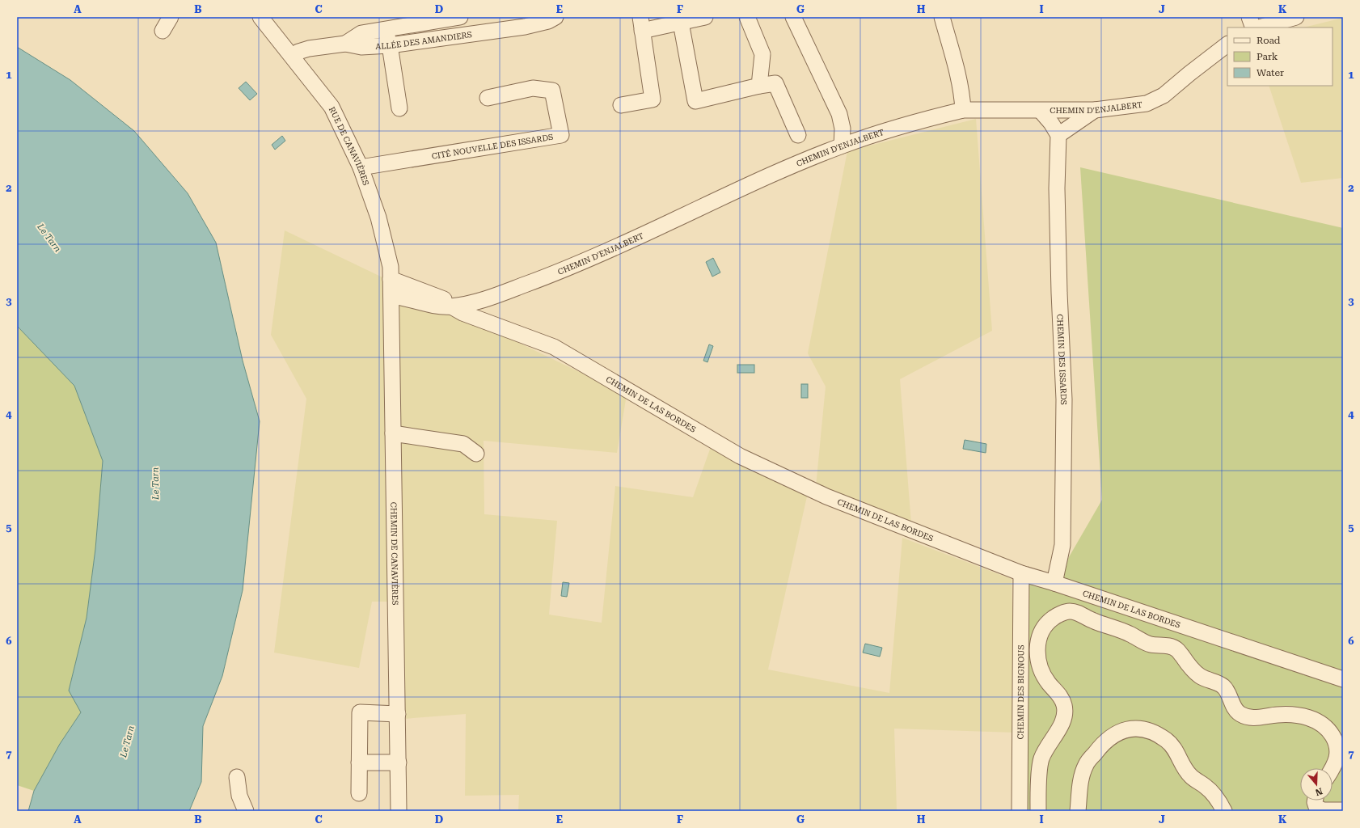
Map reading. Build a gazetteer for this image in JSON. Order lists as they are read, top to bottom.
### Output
{
  "streets": {
    "street": [
      "ALLÉE DES AMANDIERS",
      "CHEMIN D'ENJALBERT",
      "RUE DE CANAVIÈRES",
      "CITÉ NOUVELLE DES ISSARDS",
      "CHEMIN DES ISSARDS",
      "CHEMIN DE LAS BORDES",
      "CHEMIN DE CANAVIÈRES",
      "CHEMIN DES BIGNOUS"
    ]
  },
  "crossings": [
    ["ALLÉE DES AMANDIERS", "RUE DE CANAVIÈRES"],
    ["CHEMIN D'ENJALBERT", "RUE DE CANAVIÈRES"],
    ["CHEMIN D'ENJALBERT", "CHEMIN DE LAS BORDES"],
    ["CHEMIN D'ENJALBERT", "CHEMIN DE CANAVIÈRES"],
    ["RUE DE CANAVIÈRES", "CITÉ NOUVELLE DES ISSARDS"],
    ["RUE DE CANAVIÈRES", "CHEMIN DE CANAVIÈRES"],
    ["CHEMIN DES ISSARDS", "CHEMIN DE LAS BORDES"],
    ["CHEMIN DE LAS BORDES", "CHEMIN DES BIGNOUS"]
  ],
  "water": ["Le Tarn"],
  "legend": ["Road", "Park", "Water"],
  "north": "bottom",
  "grid": {
    "columns": [
      "A",
      "B",
      "C",
      "D",
      "E",
      "F",
      "G",
      "H",
      "I",
      "J",
      "K"
    ],
    "rows": [
      "1",
      "2",
      "3",
      "4",
      "5",
      "6",
      "7"
    ]
  }
}
